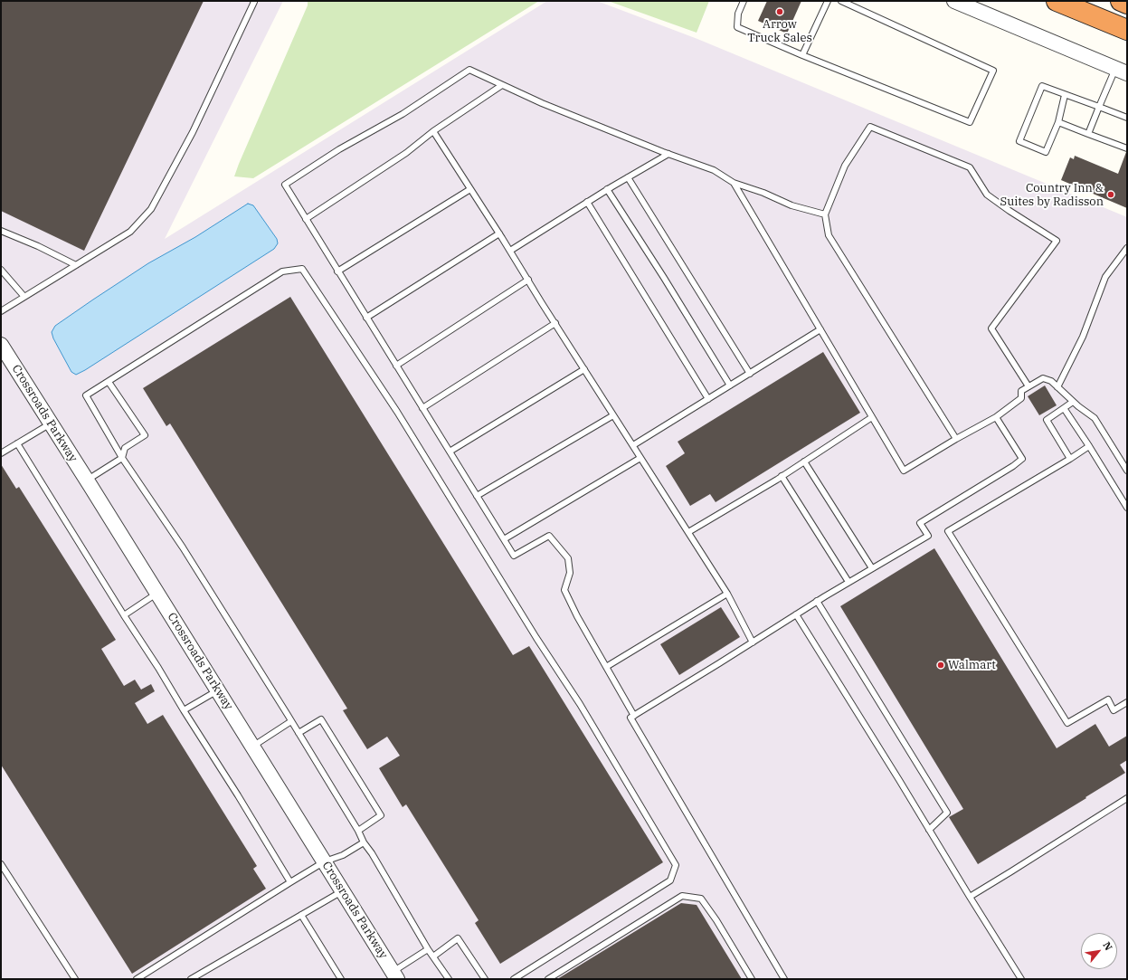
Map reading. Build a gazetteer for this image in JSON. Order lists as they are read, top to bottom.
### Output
{
  "streets": {
    "street": ["Crossroads Parkway"]
  },
  "places": ["Arrow Truck Sales", "Country Inn & Suites by Radisson", "Walmart"],
  "north": "top right"
}
